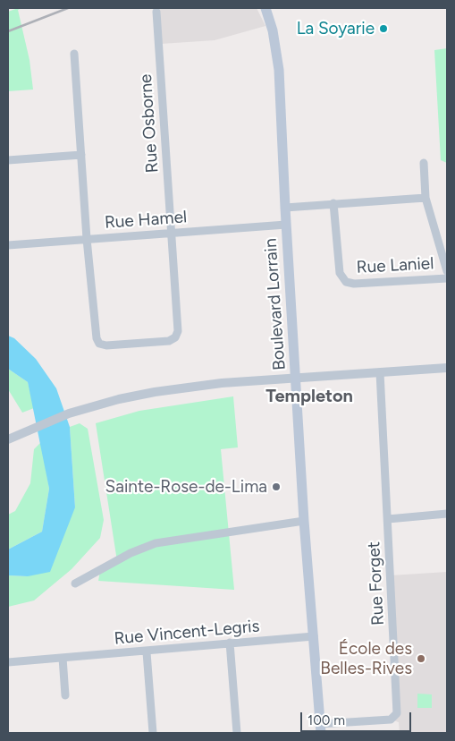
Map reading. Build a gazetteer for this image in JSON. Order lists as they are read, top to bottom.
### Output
{
  "streets": {
    "main road": ["Boulevard Lorrain"],
    "street": [
      "Rue Osborne",
      "Rue Hamel",
      "Rue Laniel",
      "Rue Forget",
      "Rue Vincent-Legris"
    ]
  },
  "crossings": [
    ["Rue Osborne", "Rue Hamel"],
    ["Rue Hamel", "Boulevard Lorrain"],
    ["Boulevard Lorrain", "Rue Forget"],
    ["Boulevard Lorrain", "Rue Vincent-Legris"]
  ],
  "districts": ["Templeton"],
  "places": ["La Soyarie", "Sainte-Rose-de-Lima", "École des Belles-Rives"],
  "scale_bar": "100 m"
}
